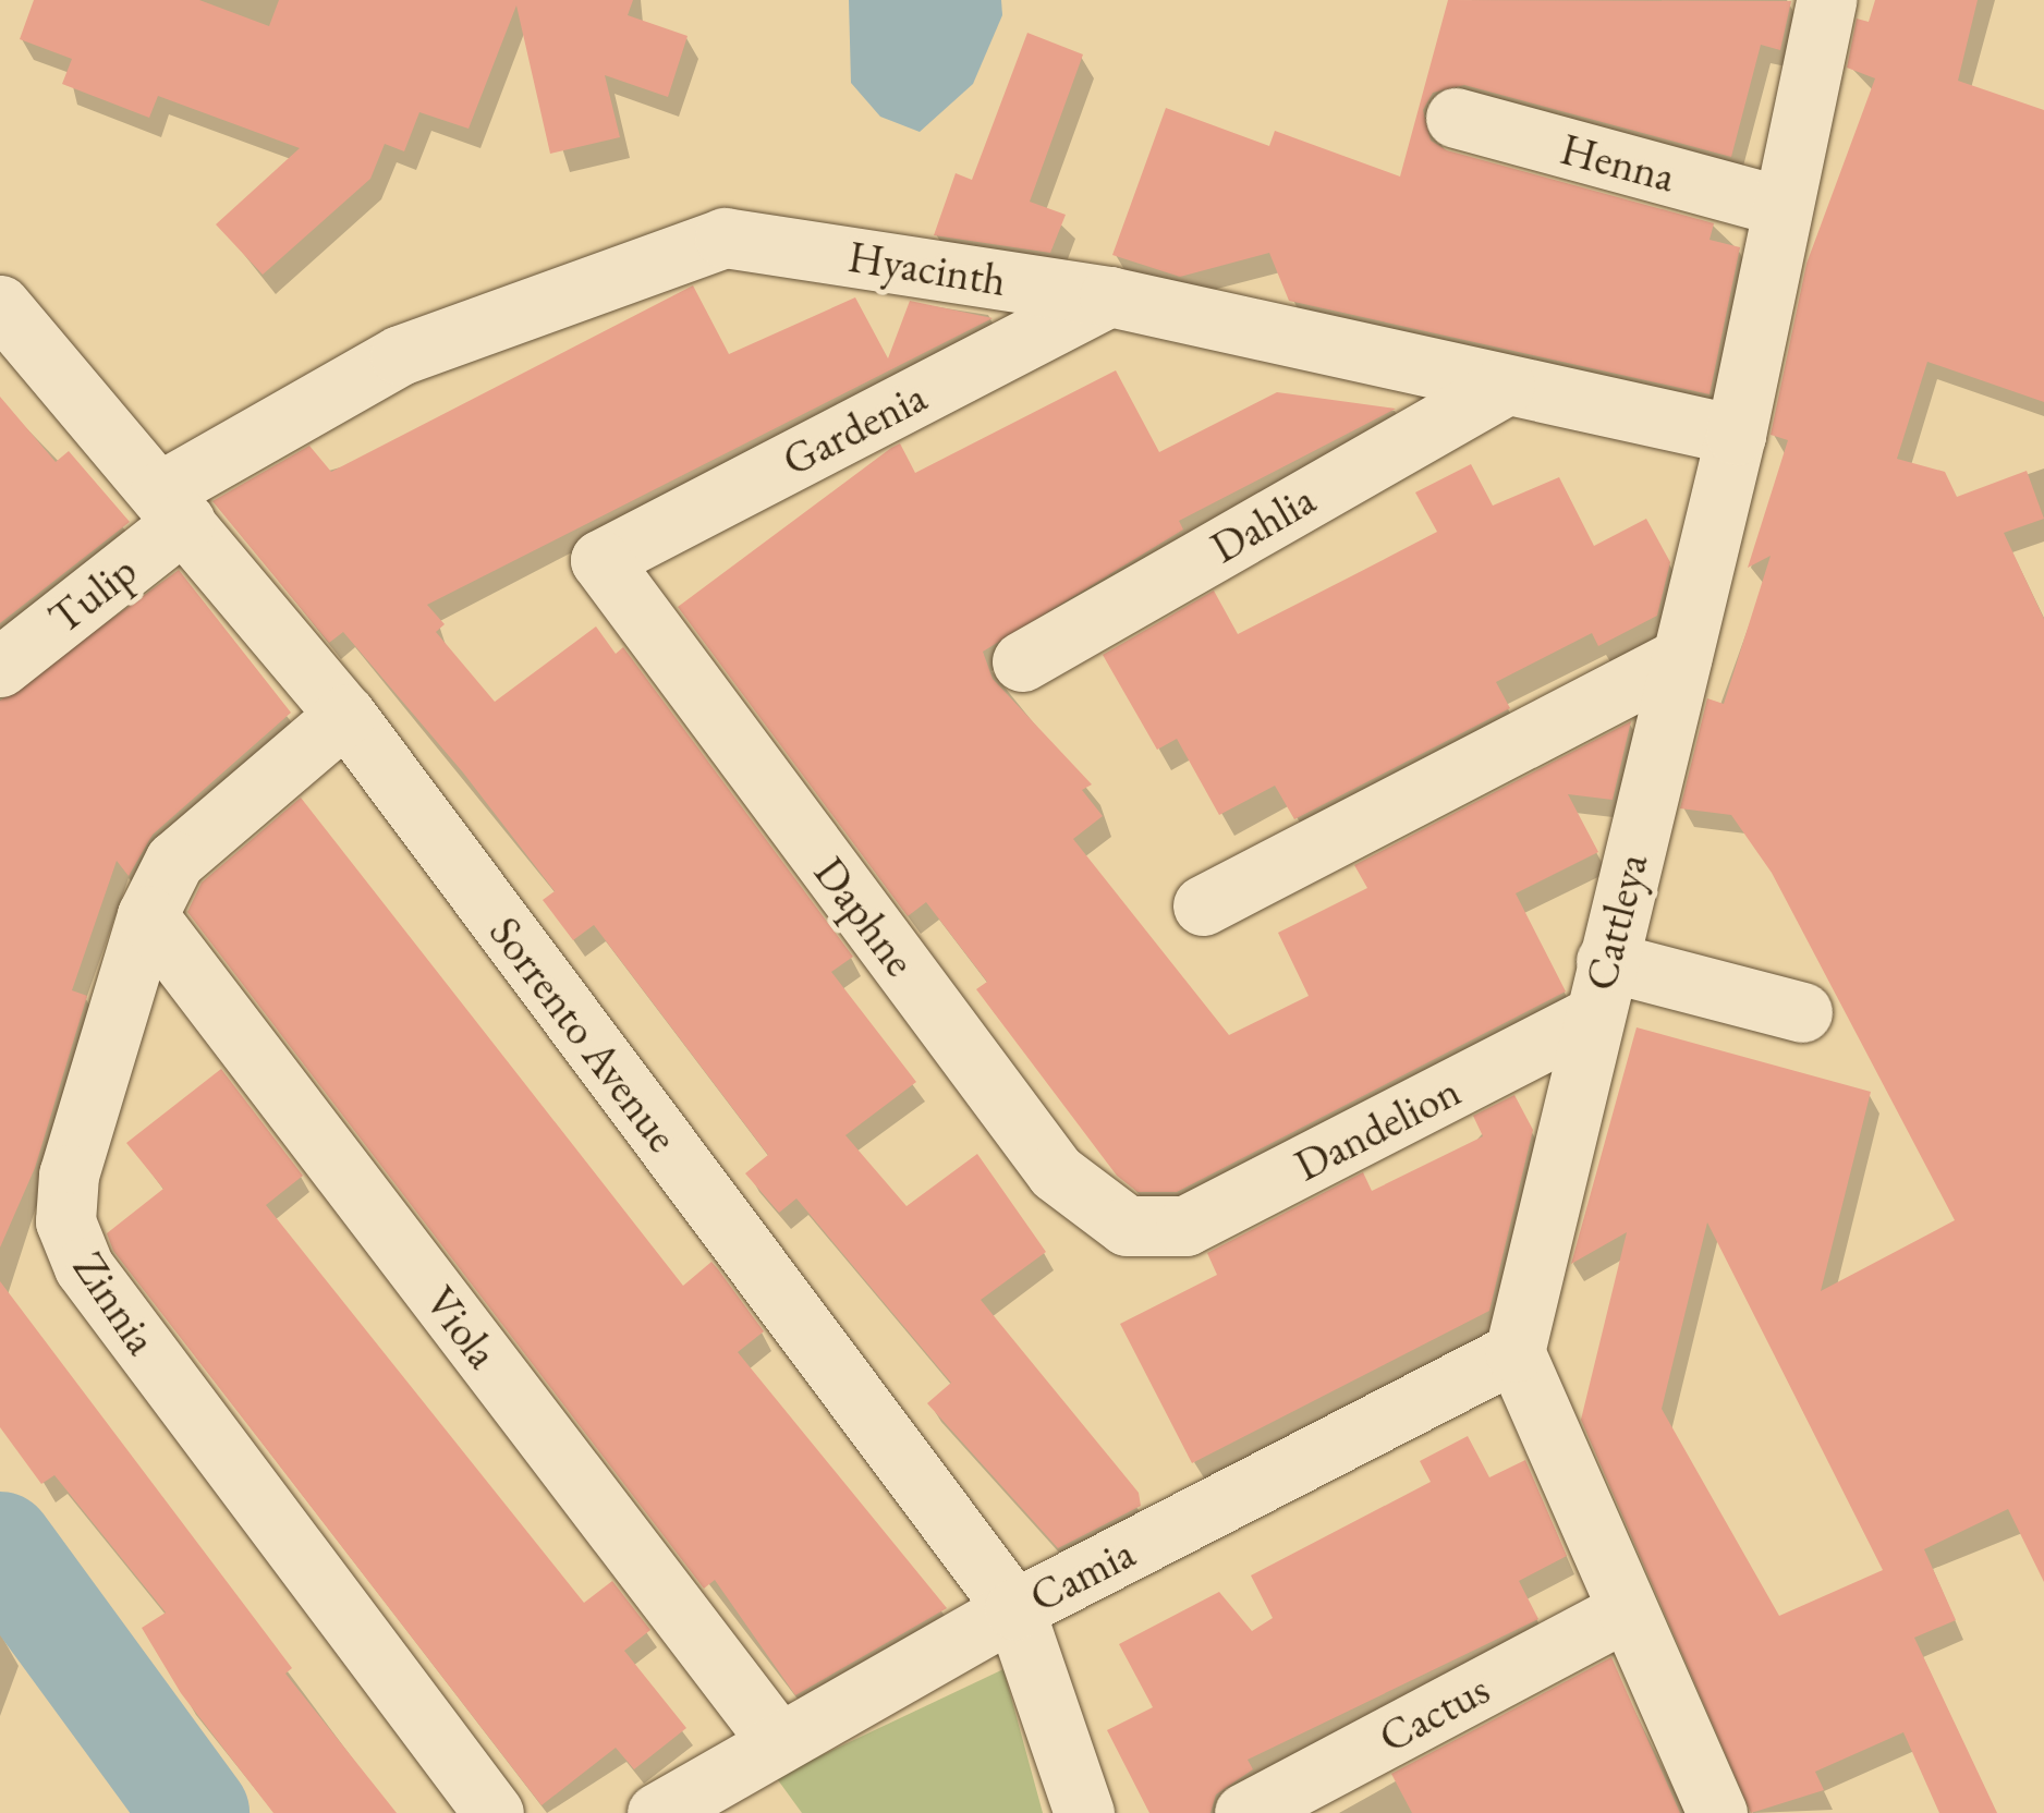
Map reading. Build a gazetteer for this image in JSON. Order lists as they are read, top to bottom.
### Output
{
  "streets": {
    "street": [
      "Henna",
      "Hyacinth",
      "Gardenia",
      "Dahlia",
      "Tulip",
      "Daphne",
      "Cattleya",
      "Sorrento Avenue",
      "Dandelion",
      "Zinnia",
      "Viola",
      "Camia",
      "Cactus"
    ]
  },
  "crossings": [
    ["Henna", "Cattleya"],
    ["Hyacinth", "Gardenia"],
    ["Hyacinth", "Dahlia"],
    ["Hyacinth", "Tulip"],
    ["Hyacinth", "Cattleya"],
    ["Hyacinth", "Sorrento Avenue"],
    ["Gardenia", "Daphne"],
    ["Tulip", "Sorrento Avenue"],
    ["Daphne", "Dandelion"],
    ["Cattleya", "Dandelion"],
    ["Cattleya", "Camia"],
    ["Sorrento Avenue", "Zinnia"],
    ["Sorrento Avenue", "Camia"],
    ["Zinnia", "Viola"],
    ["Viola", "Camia"]
  ]
}
